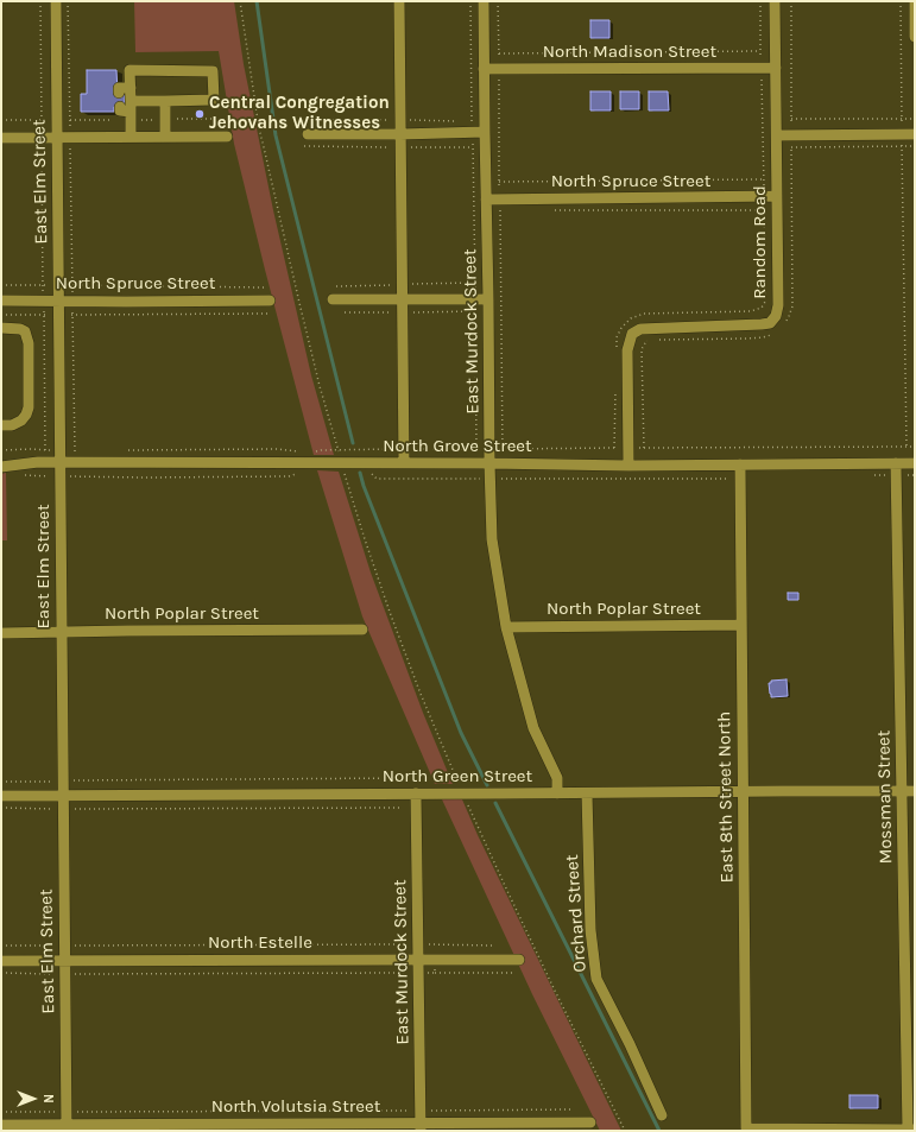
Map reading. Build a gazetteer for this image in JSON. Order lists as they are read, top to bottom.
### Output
{
  "streets": {
    "street": [
      "North Madison Street",
      "East Elm Street",
      "North Spruce Street",
      "Random Road",
      "East Murdock Street",
      "North Grove Street",
      "North Poplar Street",
      "North Green Street",
      "East 8th Street North",
      "Mossman Street",
      "Orchard Street",
      "North Estelle",
      "North Volutsia Street"
    ]
  },
  "crossings": [
    ["North Madison Street", "Random Road"],
    ["North Madison Street", "East Murdock Street"],
    ["East Elm Street", "North Spruce Street"],
    ["East Elm Street", "North Grove Street"],
    ["East Elm Street", "North Poplar Street"],
    ["East Elm Street", "North Green Street"],
    ["East Elm Street", "North Estelle"],
    ["East Elm Street", "North Volutsia Street"],
    ["North Spruce Street", "Random Road"],
    ["North Spruce Street", "East Murdock Street"],
    ["Random Road", "North Grove Street"],
    ["East Murdock Street", "North Grove Street"],
    ["East Murdock Street", "North Poplar Street"],
    ["East Murdock Street", "North Green Street"],
    ["East Murdock Street", "North Estelle"],
    ["East Murdock Street", "North Volutsia Street"],
    ["North Grove Street", "East 8th Street North"],
    ["North Grove Street", "Mossman Street"],
    ["North Poplar Street", "East 8th Street North"],
    ["North Green Street", "East 8th Street North"],
    ["North Green Street", "Mossman Street"],
    ["North Green Street", "Orchard Street"],
    ["East 8th Street North", "Mossman Street"]
  ],
  "places": ["Central Congregation Jehovahs Witnesses"],
  "north": "right"
}
